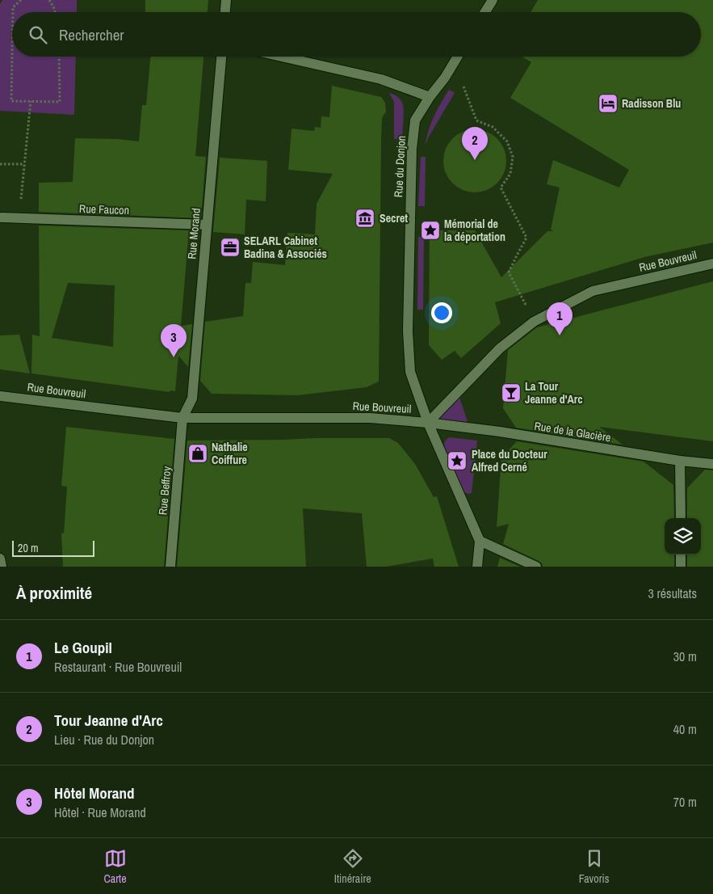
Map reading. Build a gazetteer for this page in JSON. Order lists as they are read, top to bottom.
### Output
{
  "streets": {
    "street": [
      "Rue du Donjon",
      "Rue Faucon",
      "Rue Morand",
      "Rue Bouvreuil",
      "Rue de la Glacière",
      "Rue Beffroy"
    ]
  },
  "crossings": [
    ["Rue du Donjon", "Rue Bouvreuil"],
    ["Rue du Donjon", "Rue de la Glacière"],
    ["Rue Faucon", "Rue Morand"],
    ["Rue Morand", "Rue Bouvreuil"],
    ["Rue Morand", "Rue Beffroy"],
    ["Rue Bouvreuil", "Rue de la Glacière"],
    ["Rue Bouvreuil", "Rue Beffroy"]
  ],
  "places": {
    "hotel": ["Radisson Blu"],
    "museum": ["Secret"],
    "place": ["Mémorial de la déportation", "Place du Docteur Alfred Cerné"],
    "office": ["SELARL Cabinet Badina & Associés"],
    "bar": ["La Tour Jeanne d'Arc"],
    "shop": ["Nathalie Coiffure"]
  },
  "scale_bar": "20 m",
  "page": {
    "search": "Rechercher",
    "pins": ["2", "1", "3"],
    "scale": "20 m",
    "heading": ["À proximité", "3 résultats"],
    "list": [
      {
        "mark": "1",
        "name": "Le Goupil",
        "note": "Restaurant · Rue Bouvreuil",
        "value": "30 m"
      },
      {
        "mark": "2",
        "name": "Tour Jeanne d'Arc",
        "note": "Lieu · Rue du Donjon",
        "value": "40 m"
      },
      {
        "mark": "3",
        "name": "Hôtel Morand",
        "note": "Hôtel · Rue Morand",
        "value": "70 m"
      }
    ],
    "nav": ["Carte", "Itinéraire", "Favoris"]
  }
}
